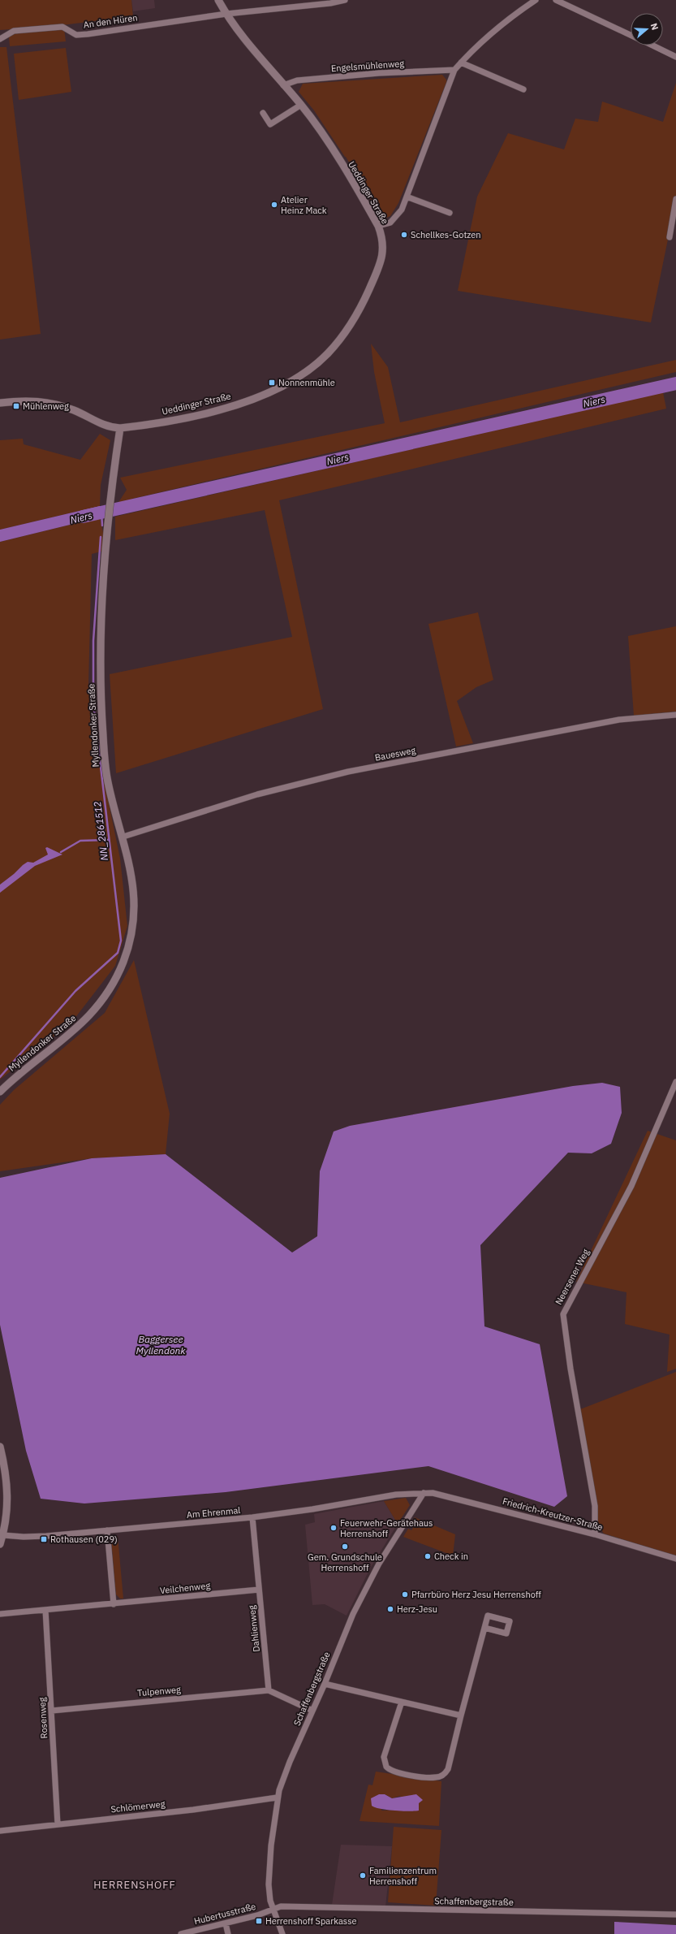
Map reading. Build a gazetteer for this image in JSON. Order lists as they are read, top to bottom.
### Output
{
  "streets": {
    "street": [
      "An den Hüren",
      "Engelsmühlenweg",
      "Ueddinger Straße",
      "Myllendonker Straße",
      "Bauesweg",
      "Neersener Weg",
      "Am Ehrenmal",
      "Friedrich-Kreutzer-Straße",
      "Veilchenweg",
      "Dahlienweg",
      "Schaffenbergstraße",
      "Tulpenweg",
      "Rosenweg",
      "Schlömerweg",
      "Hubertusstraße"
    ]
  },
  "crossings": [
    ["An den Hüren", "Ueddinger Straße"],
    ["Engelsmühlenweg", "Ueddinger Straße"],
    ["Ueddinger Straße", "Myllendonker Straße"],
    ["Myllendonker Straße", "Bauesweg"],
    ["Neersener Weg", "Friedrich-Kreutzer-Straße"],
    ["Am Ehrenmal", "Friedrich-Kreutzer-Straße"],
    ["Am Ehrenmal", "Dahlienweg"],
    ["Am Ehrenmal", "Schaffenbergstraße"],
    ["Friedrich-Kreutzer-Straße", "Schaffenbergstraße"],
    ["Veilchenweg", "Dahlienweg"],
    ["Veilchenweg", "Rosenweg"],
    ["Dahlienweg", "Tulpenweg"],
    ["Schaffenbergstraße", "Schlömerweg"],
    ["Schaffenbergstraße", "Hubertusstraße"],
    ["Tulpenweg", "Rosenweg"],
    ["Rosenweg", "Schlömerweg"]
  ],
  "districts": ["HERRENSHOFF"],
  "water": ["Niers", "NN_2861512", "Baggersee Myllendonk"],
  "places": {
    "other": [
      "Atelier Heinz Mack",
      "Schellkes-Gotzen",
      "Feuerwehr-Gerätehaus Herrenshoff",
      "Gem. Grundschule Herrenshoff",
      "Check in",
      "Pfarrbüro Herz Jesu Herrenshoff",
      "Herz-Jesu",
      "Familienzentrum Herrenshoff"
    ],
    "transit": [
      "Nonnenmühle",
      "Mühlenweg",
      "Rothausen (029)",
      "Herrenshoff Sparkasse"
    ]
  },
  "north": "right"
}
